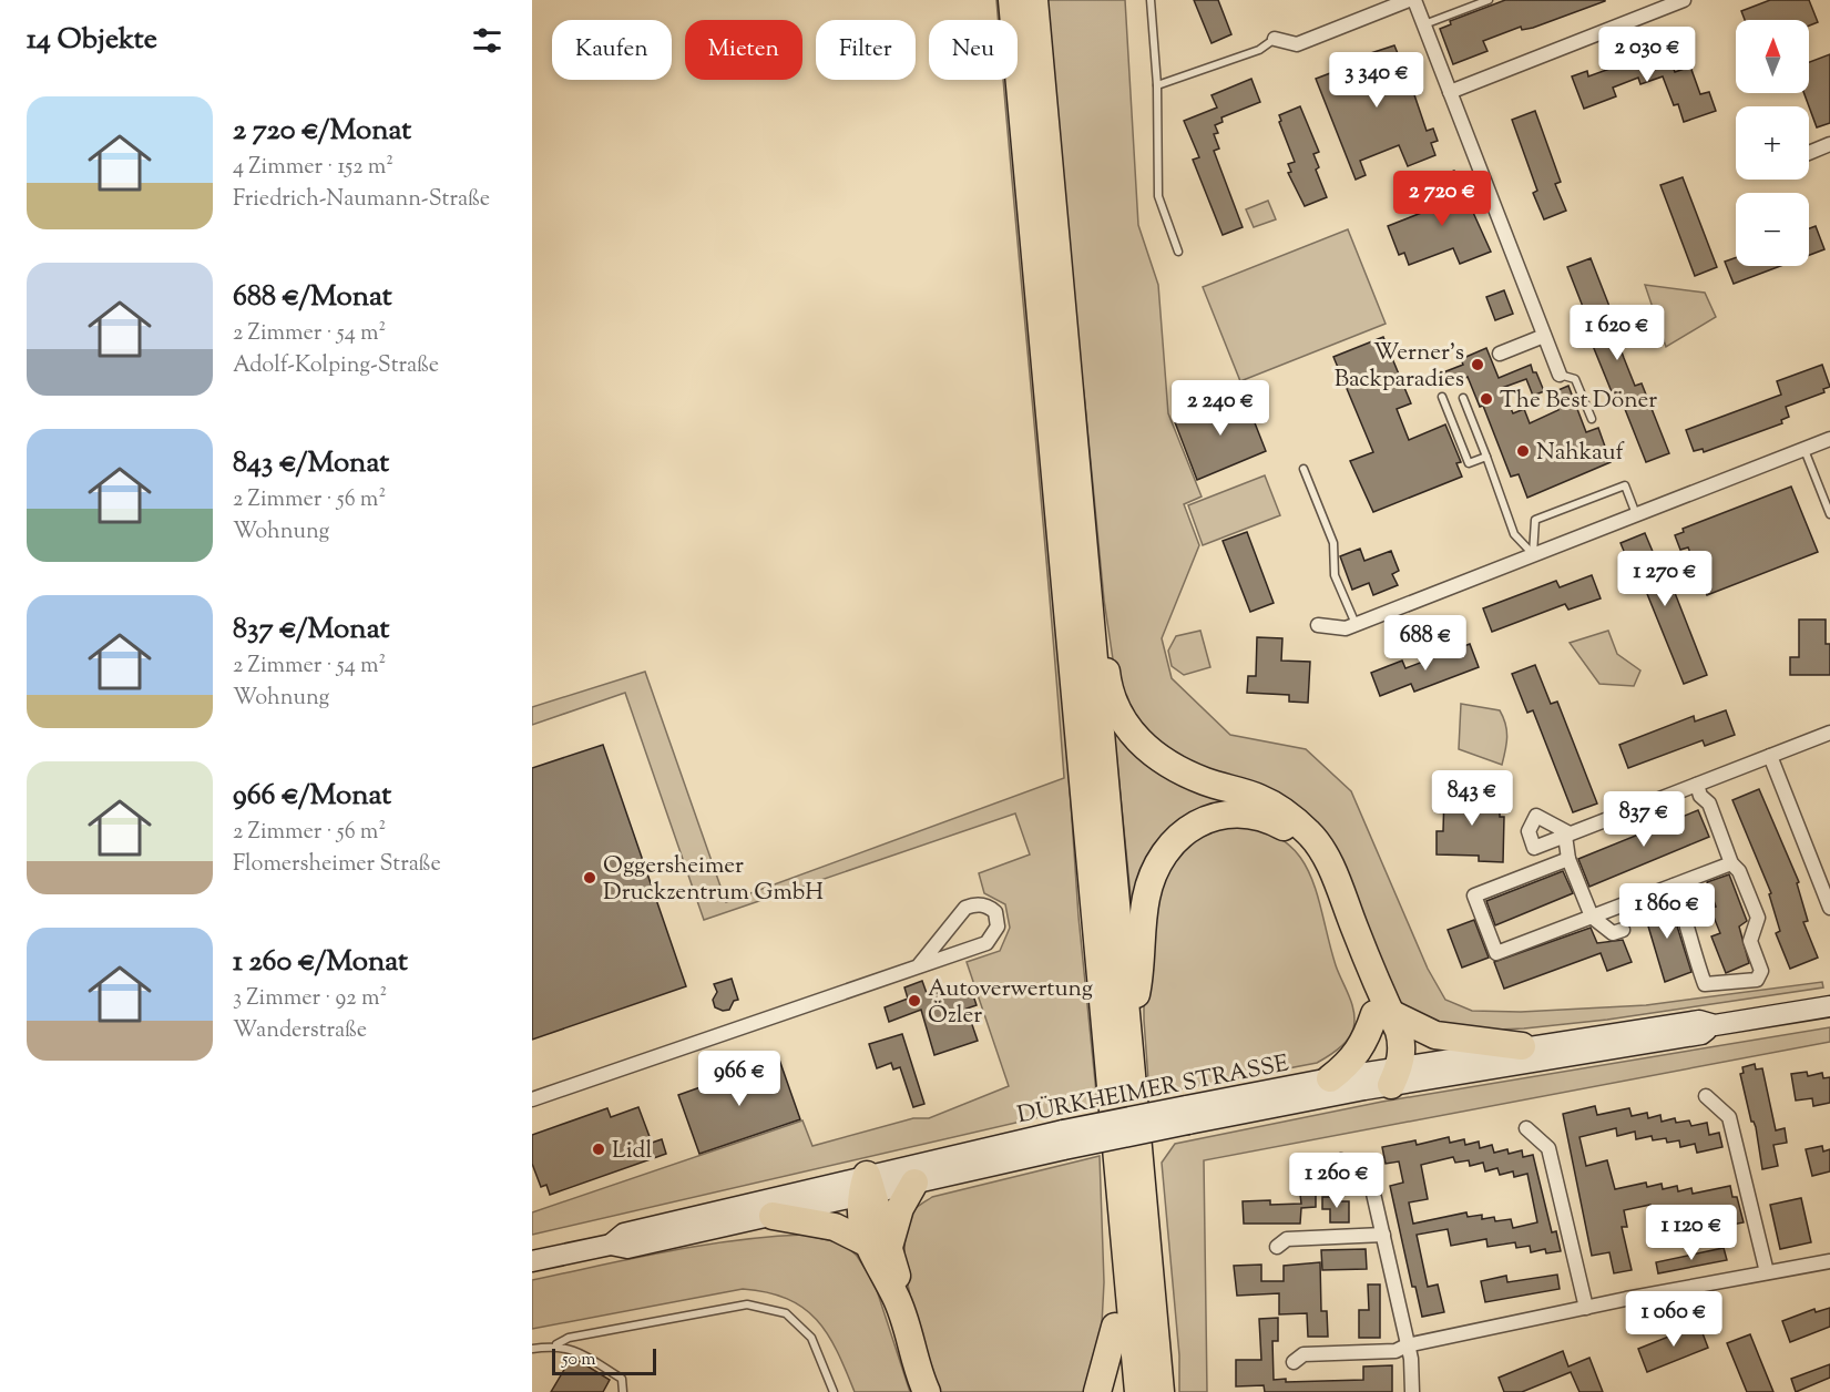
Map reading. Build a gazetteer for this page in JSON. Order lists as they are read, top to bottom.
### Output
{
  "streets": {
    "main road": ["DÜRKHEIMER STRASSE"]
  },
  "places": [
    "Werner's Backparadies",
    "The Best Döner",
    "Nahkauf",
    "Oggersheimer Druckzentrum GmbH",
    "Autoverwertung Özler",
    "Lidl"
  ],
  "scale_bar": "50 m",
  "north": "top",
  "page": {
    "heading": "14 Objekte",
    "map_buttons": ["+", "−"],
    "chip": [
      "Kaufen",
      "Mieten",
      "Filter",
      "Neu"
    ],
    "price": [
      "2 030 €",
      "3 340 €",
      "2 720 €",
      "1 620 €",
      "2 240 €",
      "1 270 €",
      "688 €",
      "843 €",
      "837 €",
      "1 860 €",
      "966 €",
      "1 260 €",
      "1 120 €",
      "1 060 €"
    ],
    "list": [
      {
        "name": "2 720 €/Monat",
        "note": "4 Zimmer · 152 m² · Friedrich-Naumann-Straße"
      },
      {
        "name": "688 €/Monat",
        "note": "2 Zimmer · 54 m² · Adolf-Kolping-Straße"
      },
      {
        "name": "843 €/Monat",
        "note": "2 Zimmer · 56 m² · Wohnung"
      },
      {
        "name": "837 €/Monat",
        "note": "2 Zimmer · 54 m² · Wohnung"
      },
      {
        "name": "966 €/Monat",
        "note": "2 Zimmer · 56 m² · Flomersheimer Straße"
      },
      {
        "name": "1 260 €/Monat",
        "note": "3 Zimmer · 92 m² · Wanderstraße"
      }
    ],
    "scale": "50 m"
  }
}
